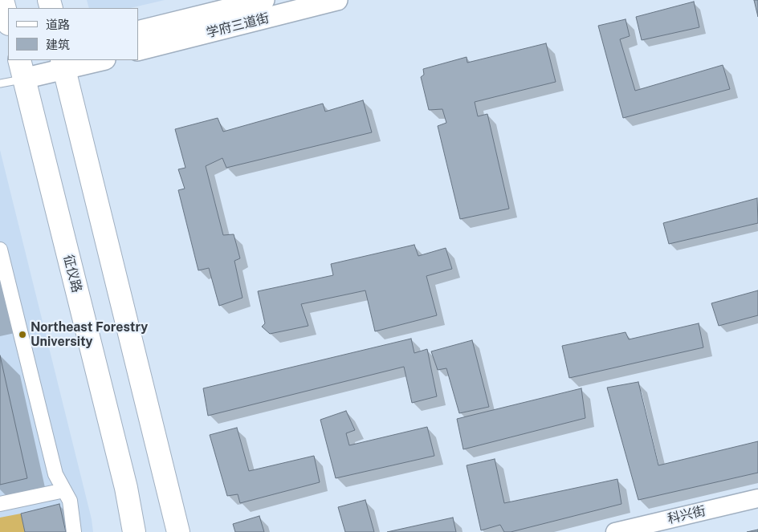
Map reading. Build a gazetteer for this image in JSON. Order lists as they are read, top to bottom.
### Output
{
  "streets": {
    "main road": ["学府三道街", "征仪路"],
    "street": ["科兴街"]
  },
  "places": ["Northeast Forestry University"],
  "legend": ["道路", "建筑"]
}
